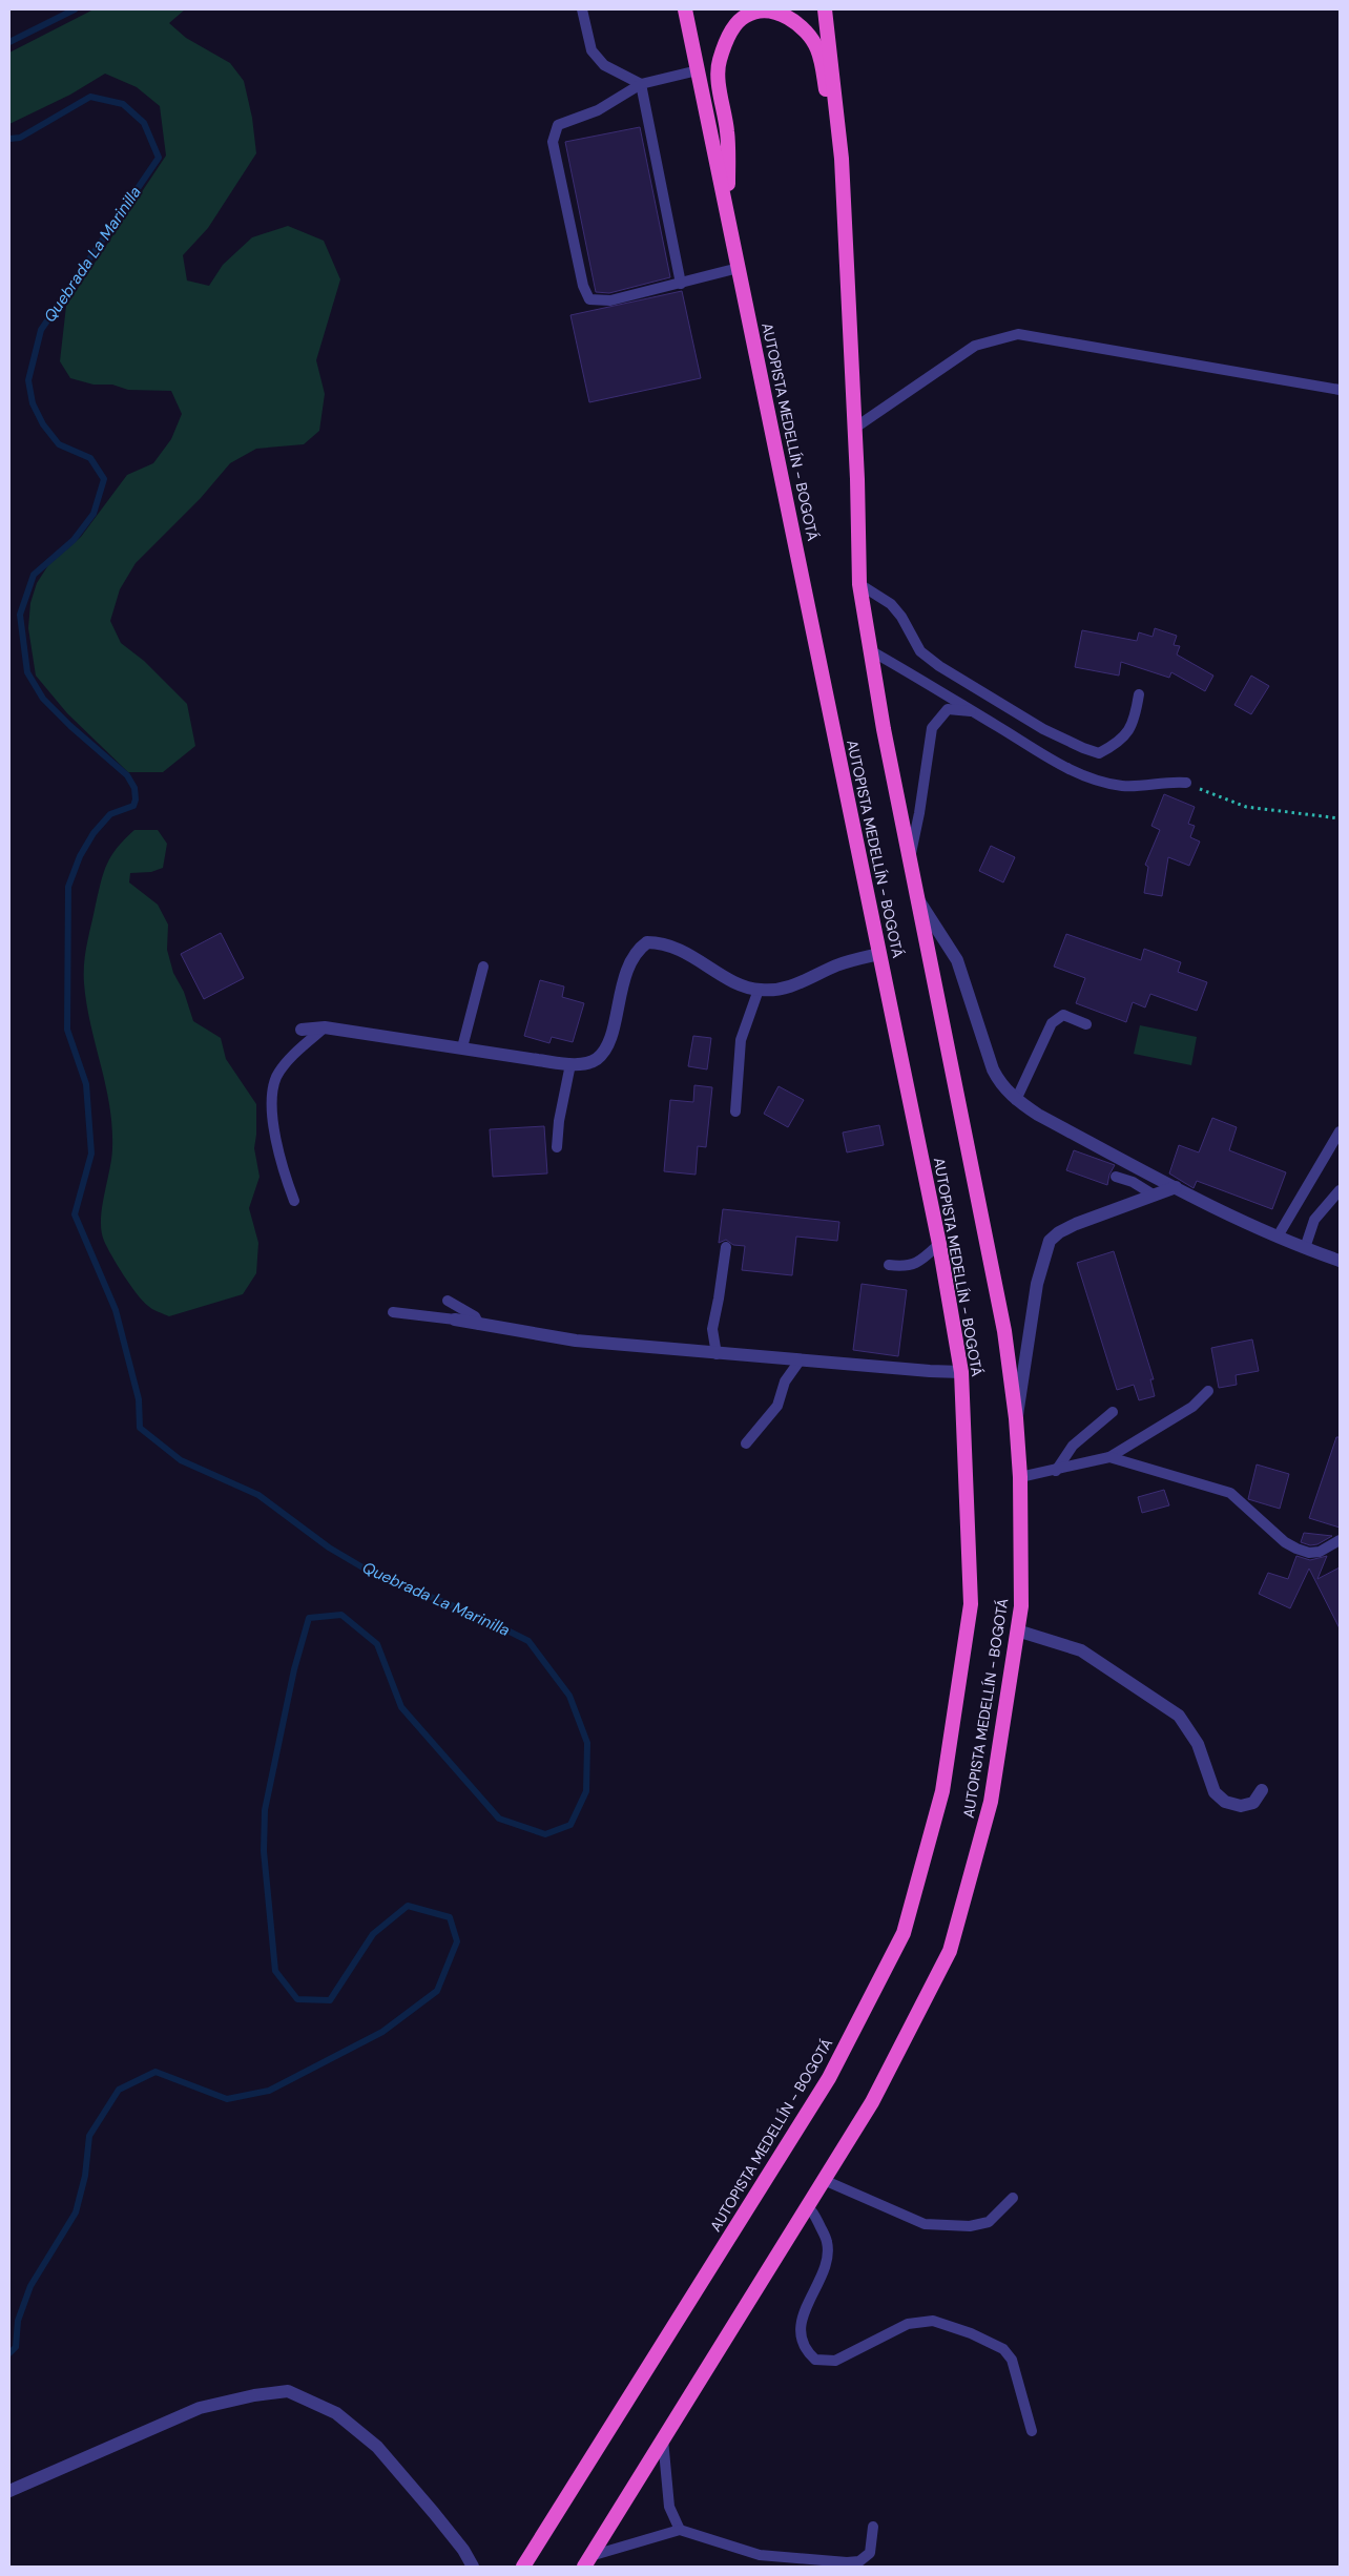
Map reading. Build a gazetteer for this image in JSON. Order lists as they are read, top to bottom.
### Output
{
  "streets": {
    "highway": ["AUTOPISTA MEDELLÍN - BOGOTÁ"]
  },
  "water": ["Quebrada La Marinilla"]
}
